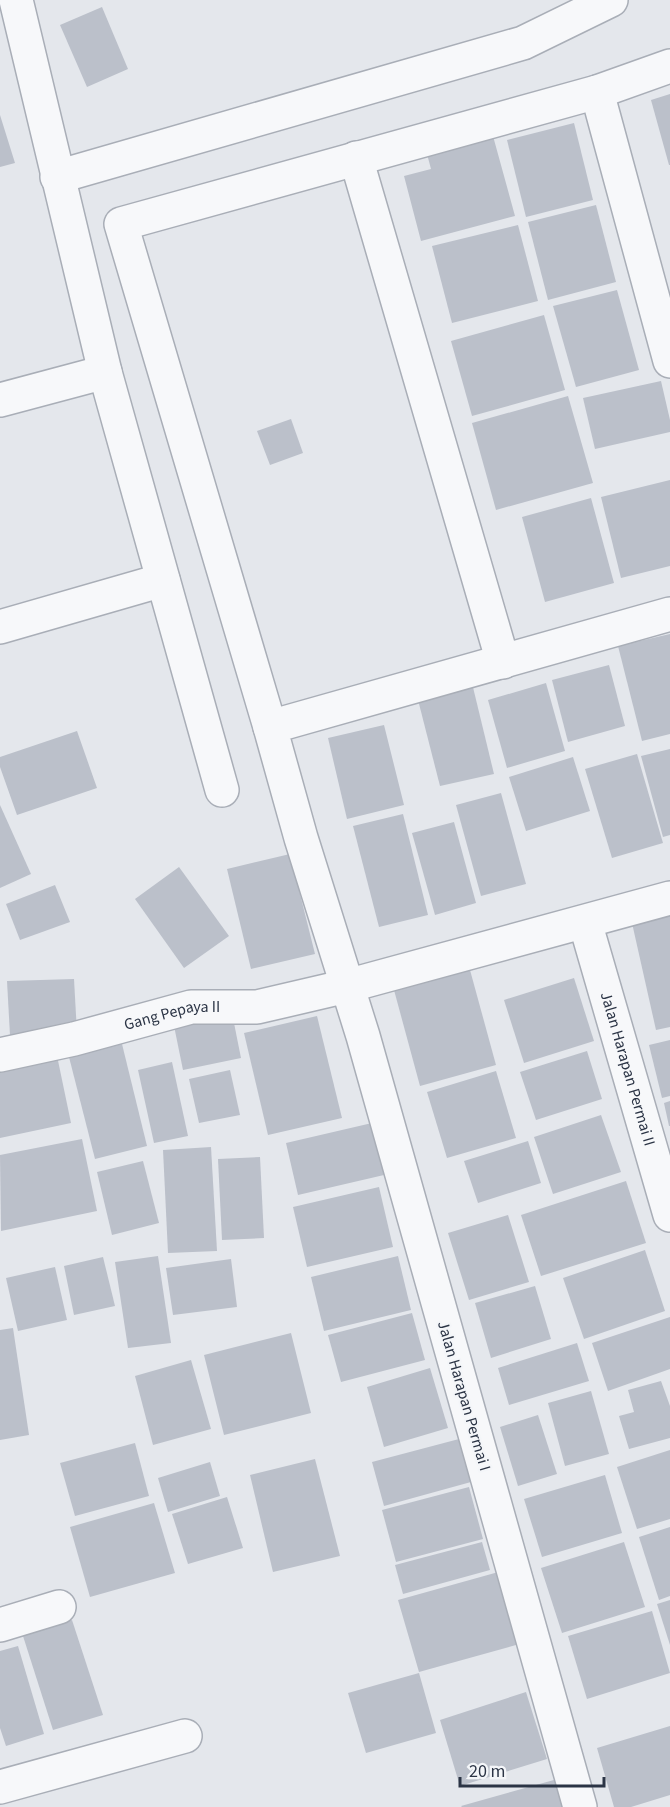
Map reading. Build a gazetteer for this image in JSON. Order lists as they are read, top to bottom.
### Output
{
  "streets": {
    "street": ["Gang Pepaya II", "Jalan Harapan Permai II", "Jalan Harapan Permai I"]
  },
  "crossings": [
    ["Gang Pepaya II", "Jalan Harapan Permai II"],
    ["Gang Pepaya II", "Jalan Harapan Permai I"]
  ],
  "scale_bar": "20 m"
}
